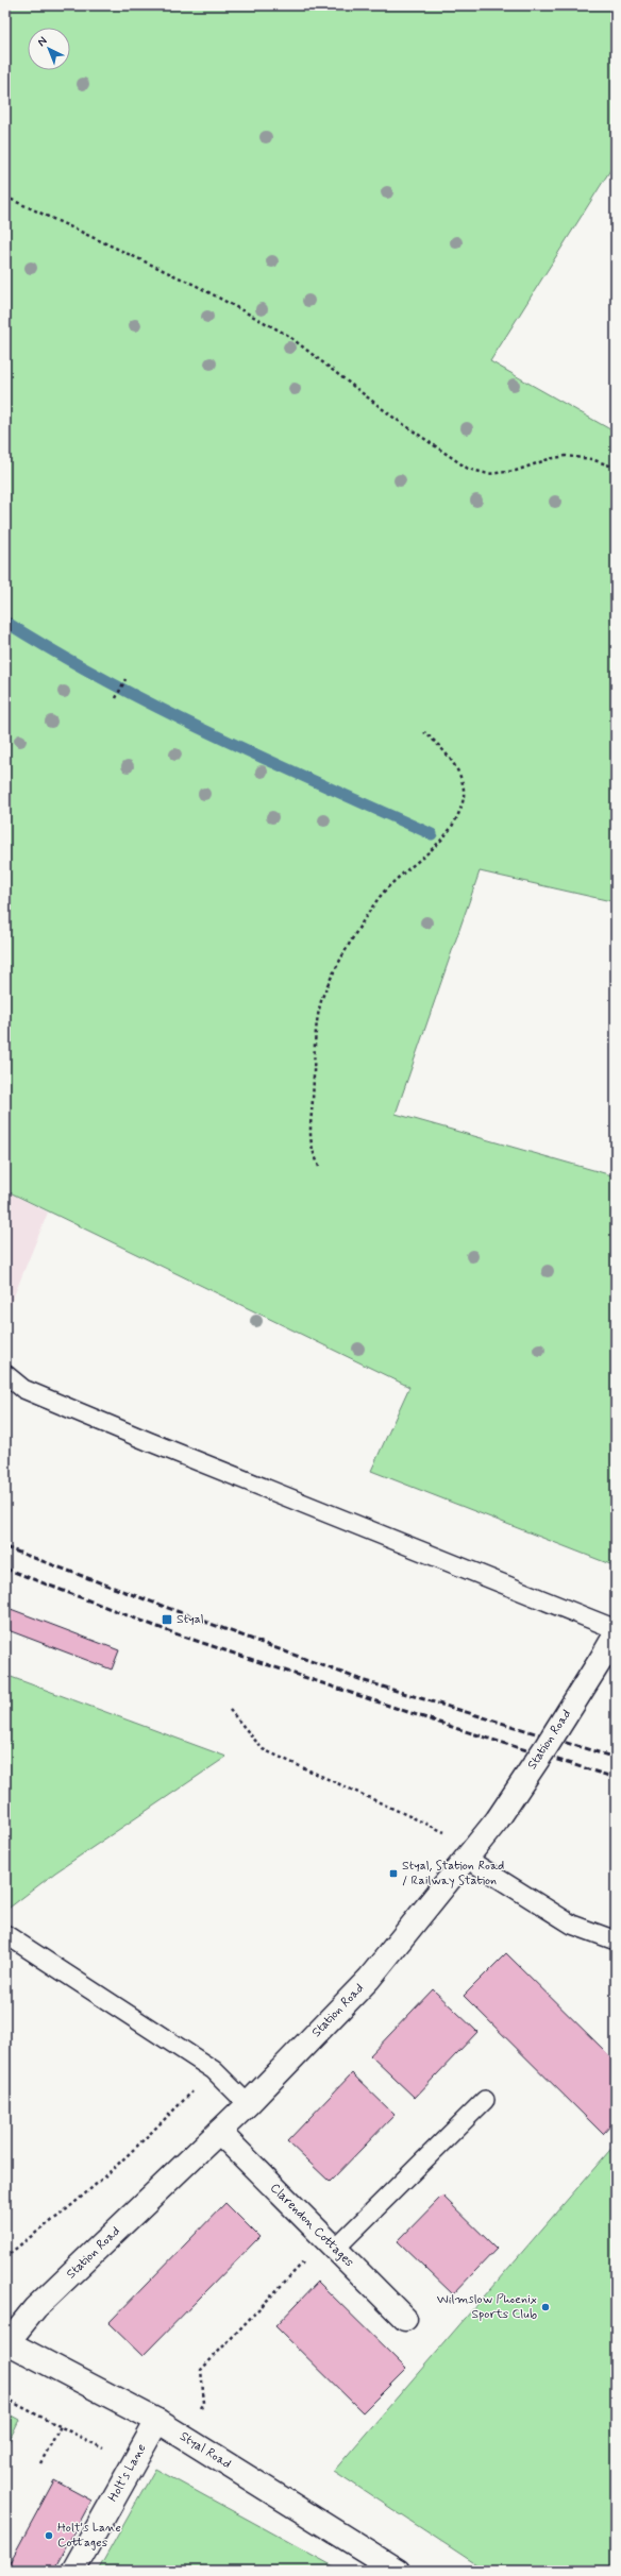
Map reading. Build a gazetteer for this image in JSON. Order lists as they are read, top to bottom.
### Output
{
  "streets": {
    "street": [
      "Station Road",
      "Clarendon Cottages",
      "Styal Road",
      "Holt's Lane"
    ]
  },
  "crossings": [
    ["Station Road", "Clarendon Cottages"],
    ["Station Road", "Styal Road"],
    ["Styal Road", "Holt's Lane"]
  ],
  "places": {
    "transit": ["Styal", "Styal, Station Road / Railway Station"],
    "other": ["Wilmslow Phoenix Sports Club", "Holt's Lane Cottages"]
  },
  "north": "top left"
}
